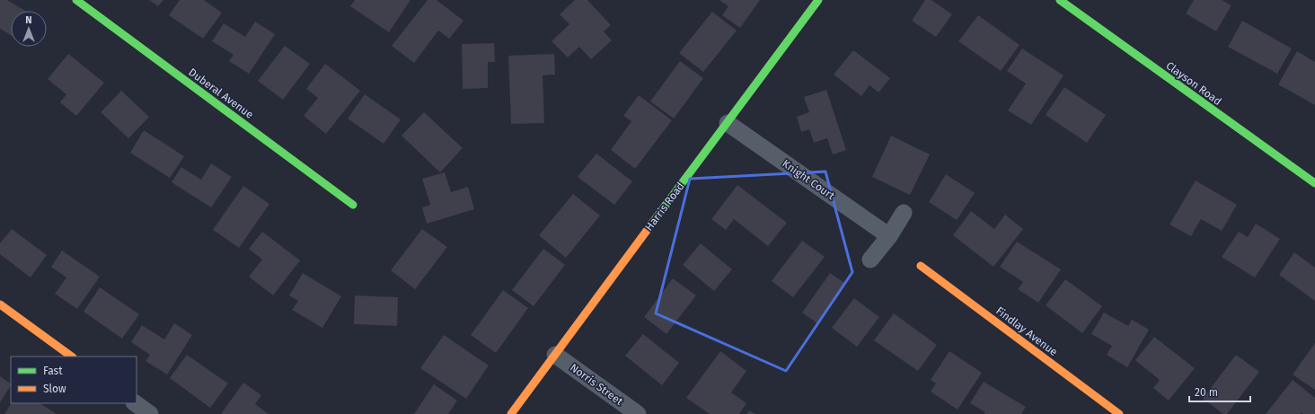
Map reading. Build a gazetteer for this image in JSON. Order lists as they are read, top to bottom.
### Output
{
  "streets": {
    "street": [
      "Clayson Road",
      "Duberal Avenue",
      "Knight Court",
      "Harris Road",
      "Findlay Avenue",
      "Norris Street"
    ]
  },
  "crossings": [
    ["Knight Court", "Harris Road"],
    ["Harris Road", "Norris Street"]
  ],
  "legend": ["Fast", "Slow"],
  "scale_bar": "20 m",
  "north": "top"
}
